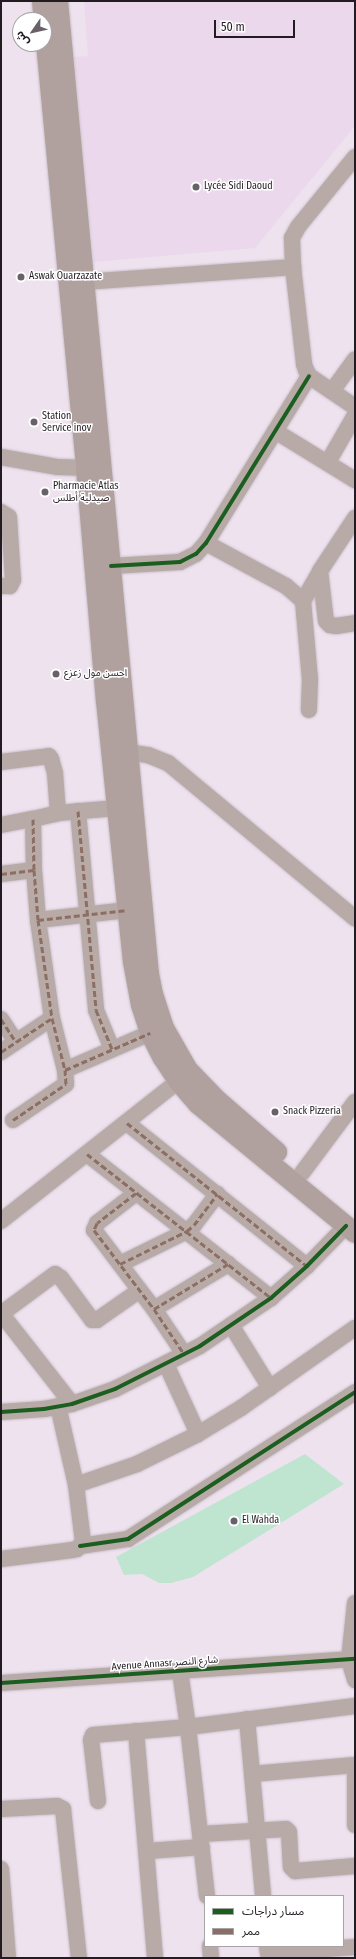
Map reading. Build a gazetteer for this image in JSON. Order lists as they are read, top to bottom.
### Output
{
  "streets": {
    "street": ["Avenue Annasr شارع النصر"]
  },
  "places": [
    "Lycée Sidi Daoud",
    "Aswak Ouarzazate",
    "Station Service inov",
    "Pharmacie Atlas صيدلية أطلس",
    "احسن مول زعزع",
    "Snack Pizzeria",
    "El Wahda"
  ],
  "legend": ["مسار دراجات", "ممر"],
  "scale_bar": "50 m",
  "north": "bottom left"
}
